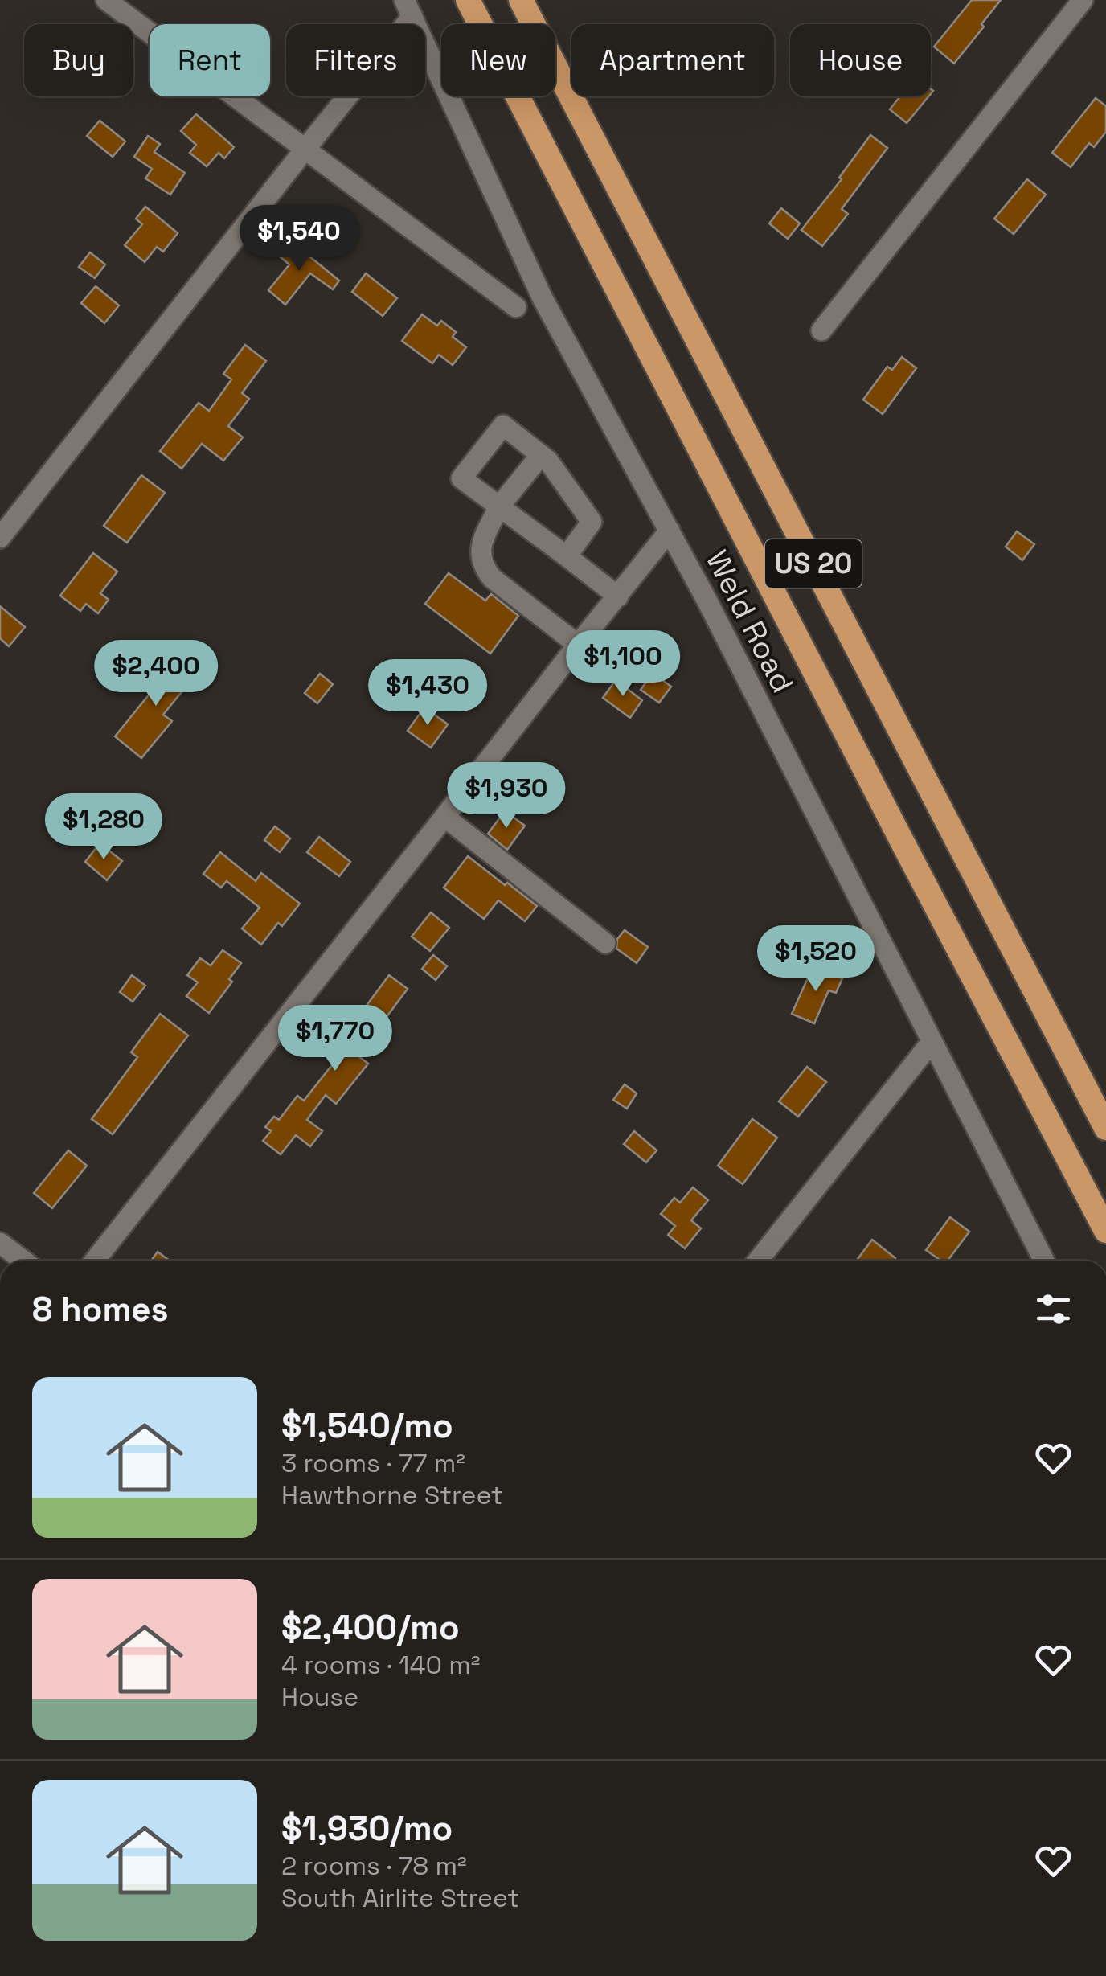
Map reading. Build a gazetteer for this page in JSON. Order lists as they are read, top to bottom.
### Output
{
  "streets": {
    "highway": ["US 20"],
    "street": ["Weld Road"]
  },
  "page": {
    "chip": [
      "Buy",
      "Rent",
      "Filters",
      "New",
      "Apartment",
      "House"
    ],
    "price": [
      "$1,540",
      "$1,100",
      "$2,400",
      "$1,430",
      "$1,930",
      "$1,280",
      "$1,520",
      "$1,770"
    ],
    "heading": "8 homes",
    "list": [
      {
        "name": "$1,540/mo",
        "note": "3 rooms · 77 m² · Hawthorne Street"
      },
      {
        "name": "$2,400/mo",
        "note": "4 rooms · 140 m² · House"
      },
      {
        "name": "$1,930/mo",
        "note": "2 rooms · 78 m² · South Airlite Street"
      }
    ]
  }
}
